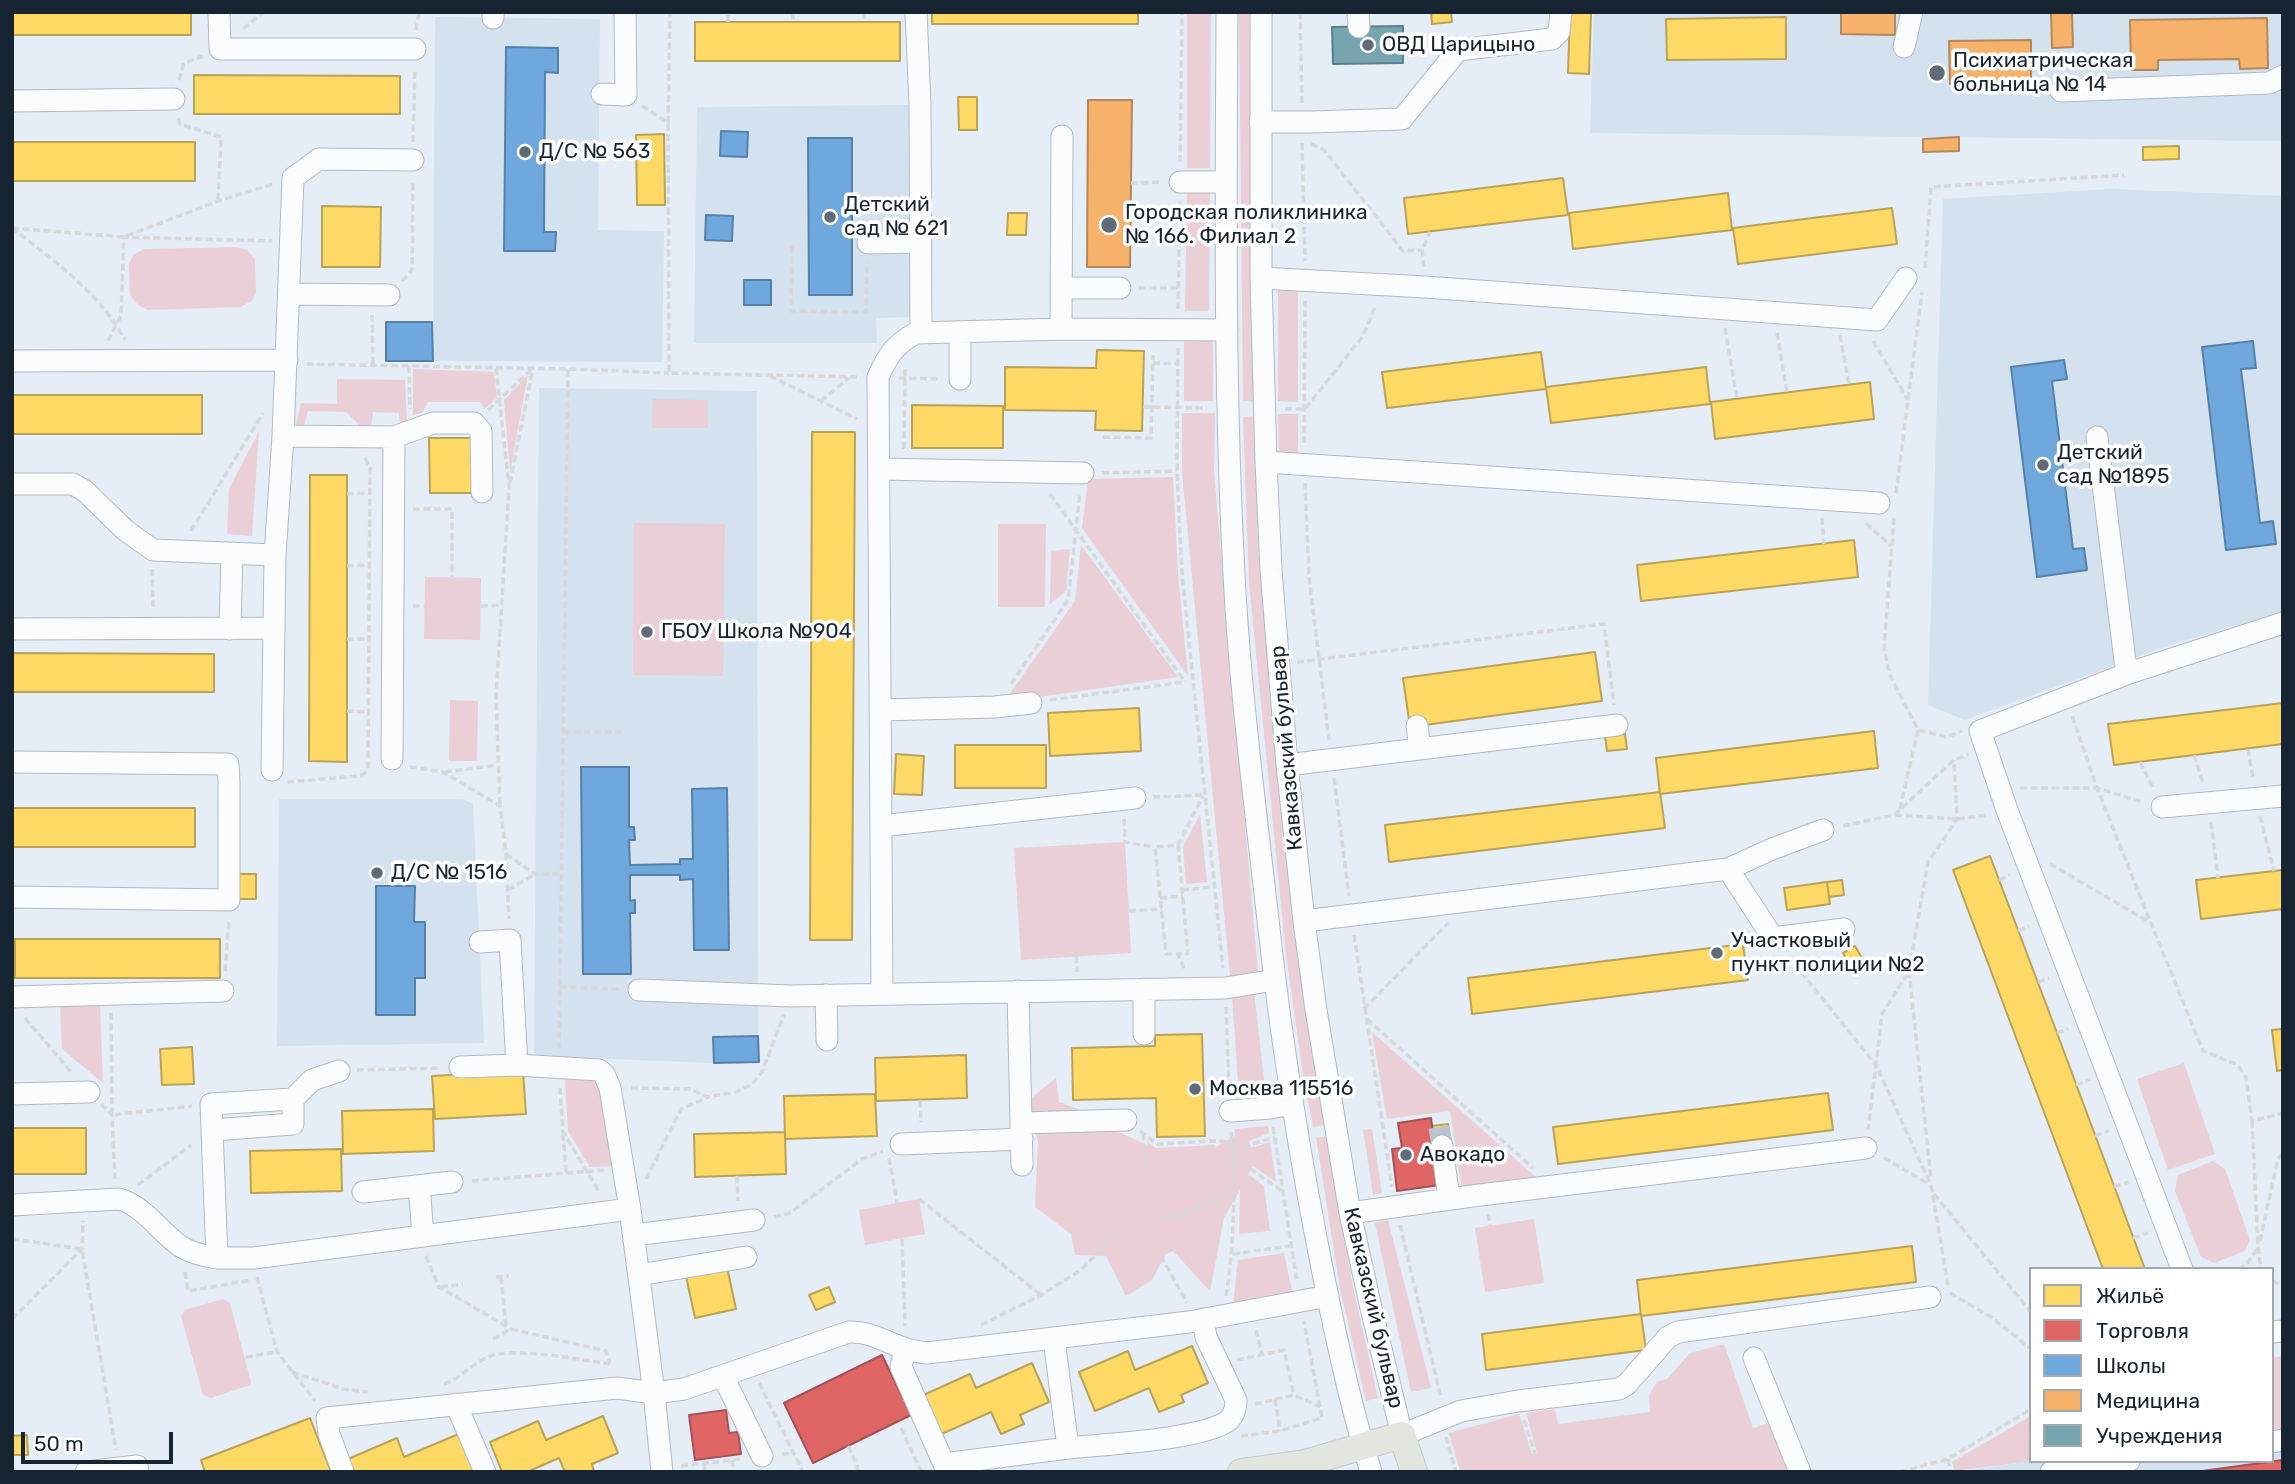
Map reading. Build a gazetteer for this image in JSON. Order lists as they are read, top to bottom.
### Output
{
  "streets": {
    "main road": ["Кавказский бульвар"]
  },
  "places": [
    "ОВД Царицыно",
    "Психиатрическая больница № 14",
    "Д/C № 563",
    "Детский сад № 621",
    "Городская поликлиника № 166. Филиал 2",
    "Детский сад №1895",
    "ГБОУ Школа №904",
    "Д/C № 1516",
    "Участковый пункт полиции №2",
    "Москва 115516",
    "Авокадо"
  ],
  "legend": [
    "Жильё",
    "Торговля",
    "Школы",
    "Медицина",
    "Учреждения"
  ],
  "scale_bar": "50 m"
}
